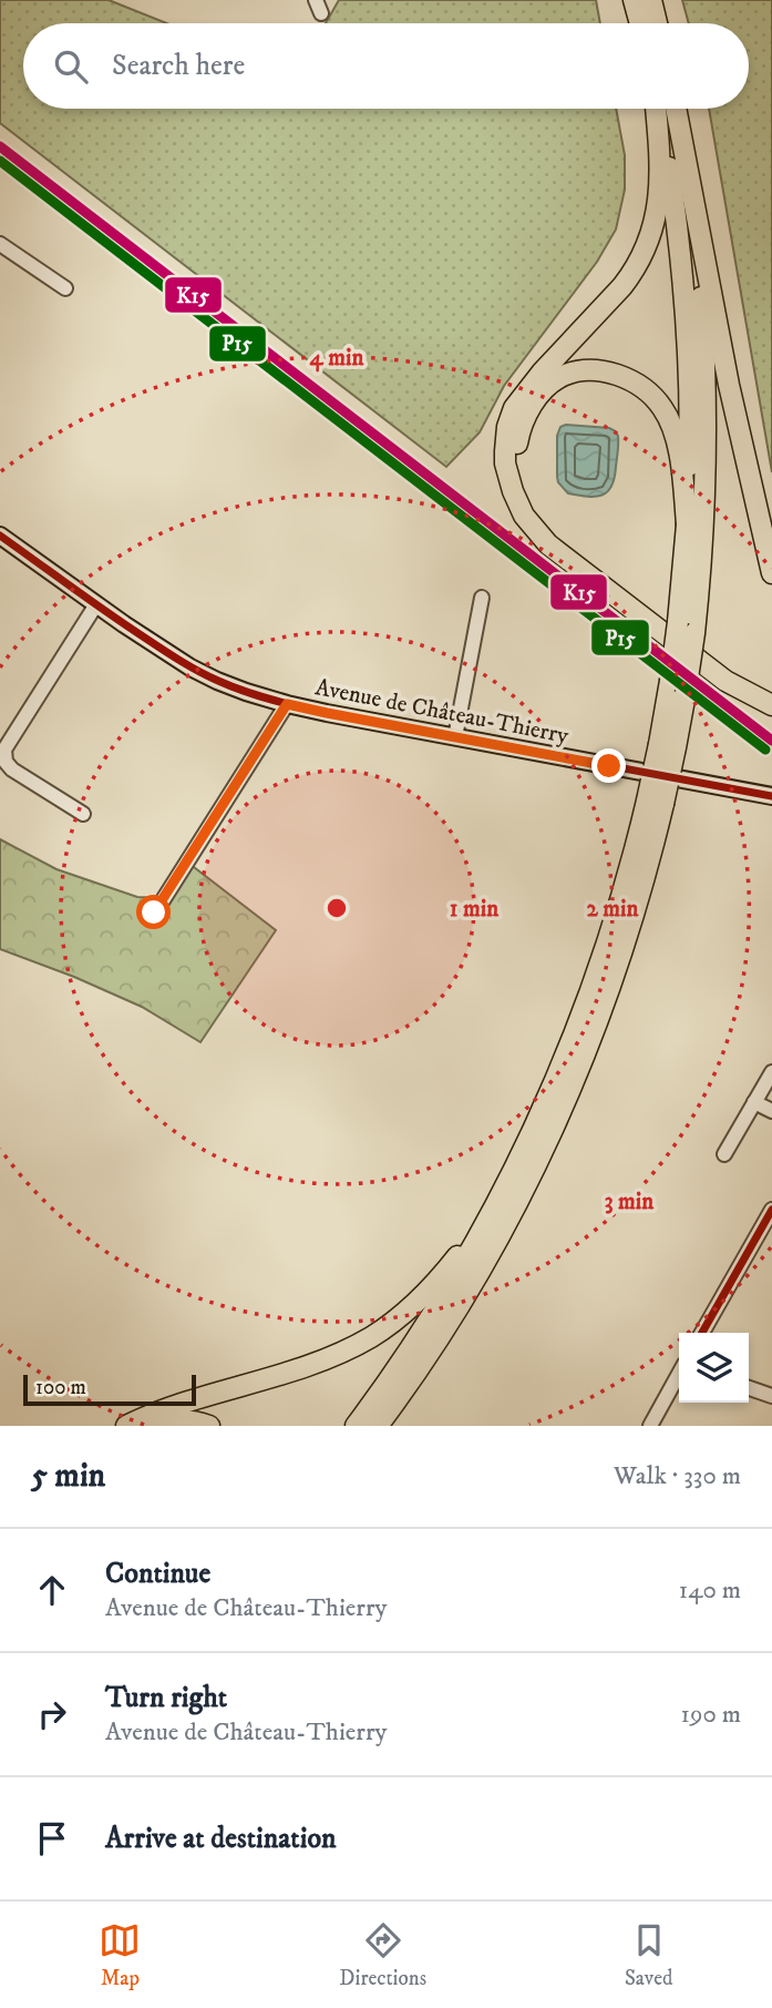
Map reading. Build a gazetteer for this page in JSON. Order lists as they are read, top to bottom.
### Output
{
  "streets": {
    "main road": ["Avenue de Château-Thierry"]
  },
  "lines": ["transit line K15", "transit line P15"],
  "scale_bar": "100 m",
  "page": {
    "search": "Search here",
    "scale": "100 m",
    "heading": ["5 min", "Walk · 330 m"],
    "list": [
      ["Continue", "Avenue de Château-Thierry", "140 m"],
      ["Turn right", "Avenue de Château-Thierry", "190 m"],
      "Arrive at destination"
    ],
    "nav": ["Map", "Directions", "Saved"]
  },
  "rings": [
    "4 min",
    "1 min",
    "2 min",
    "3 min"
  ]
}
